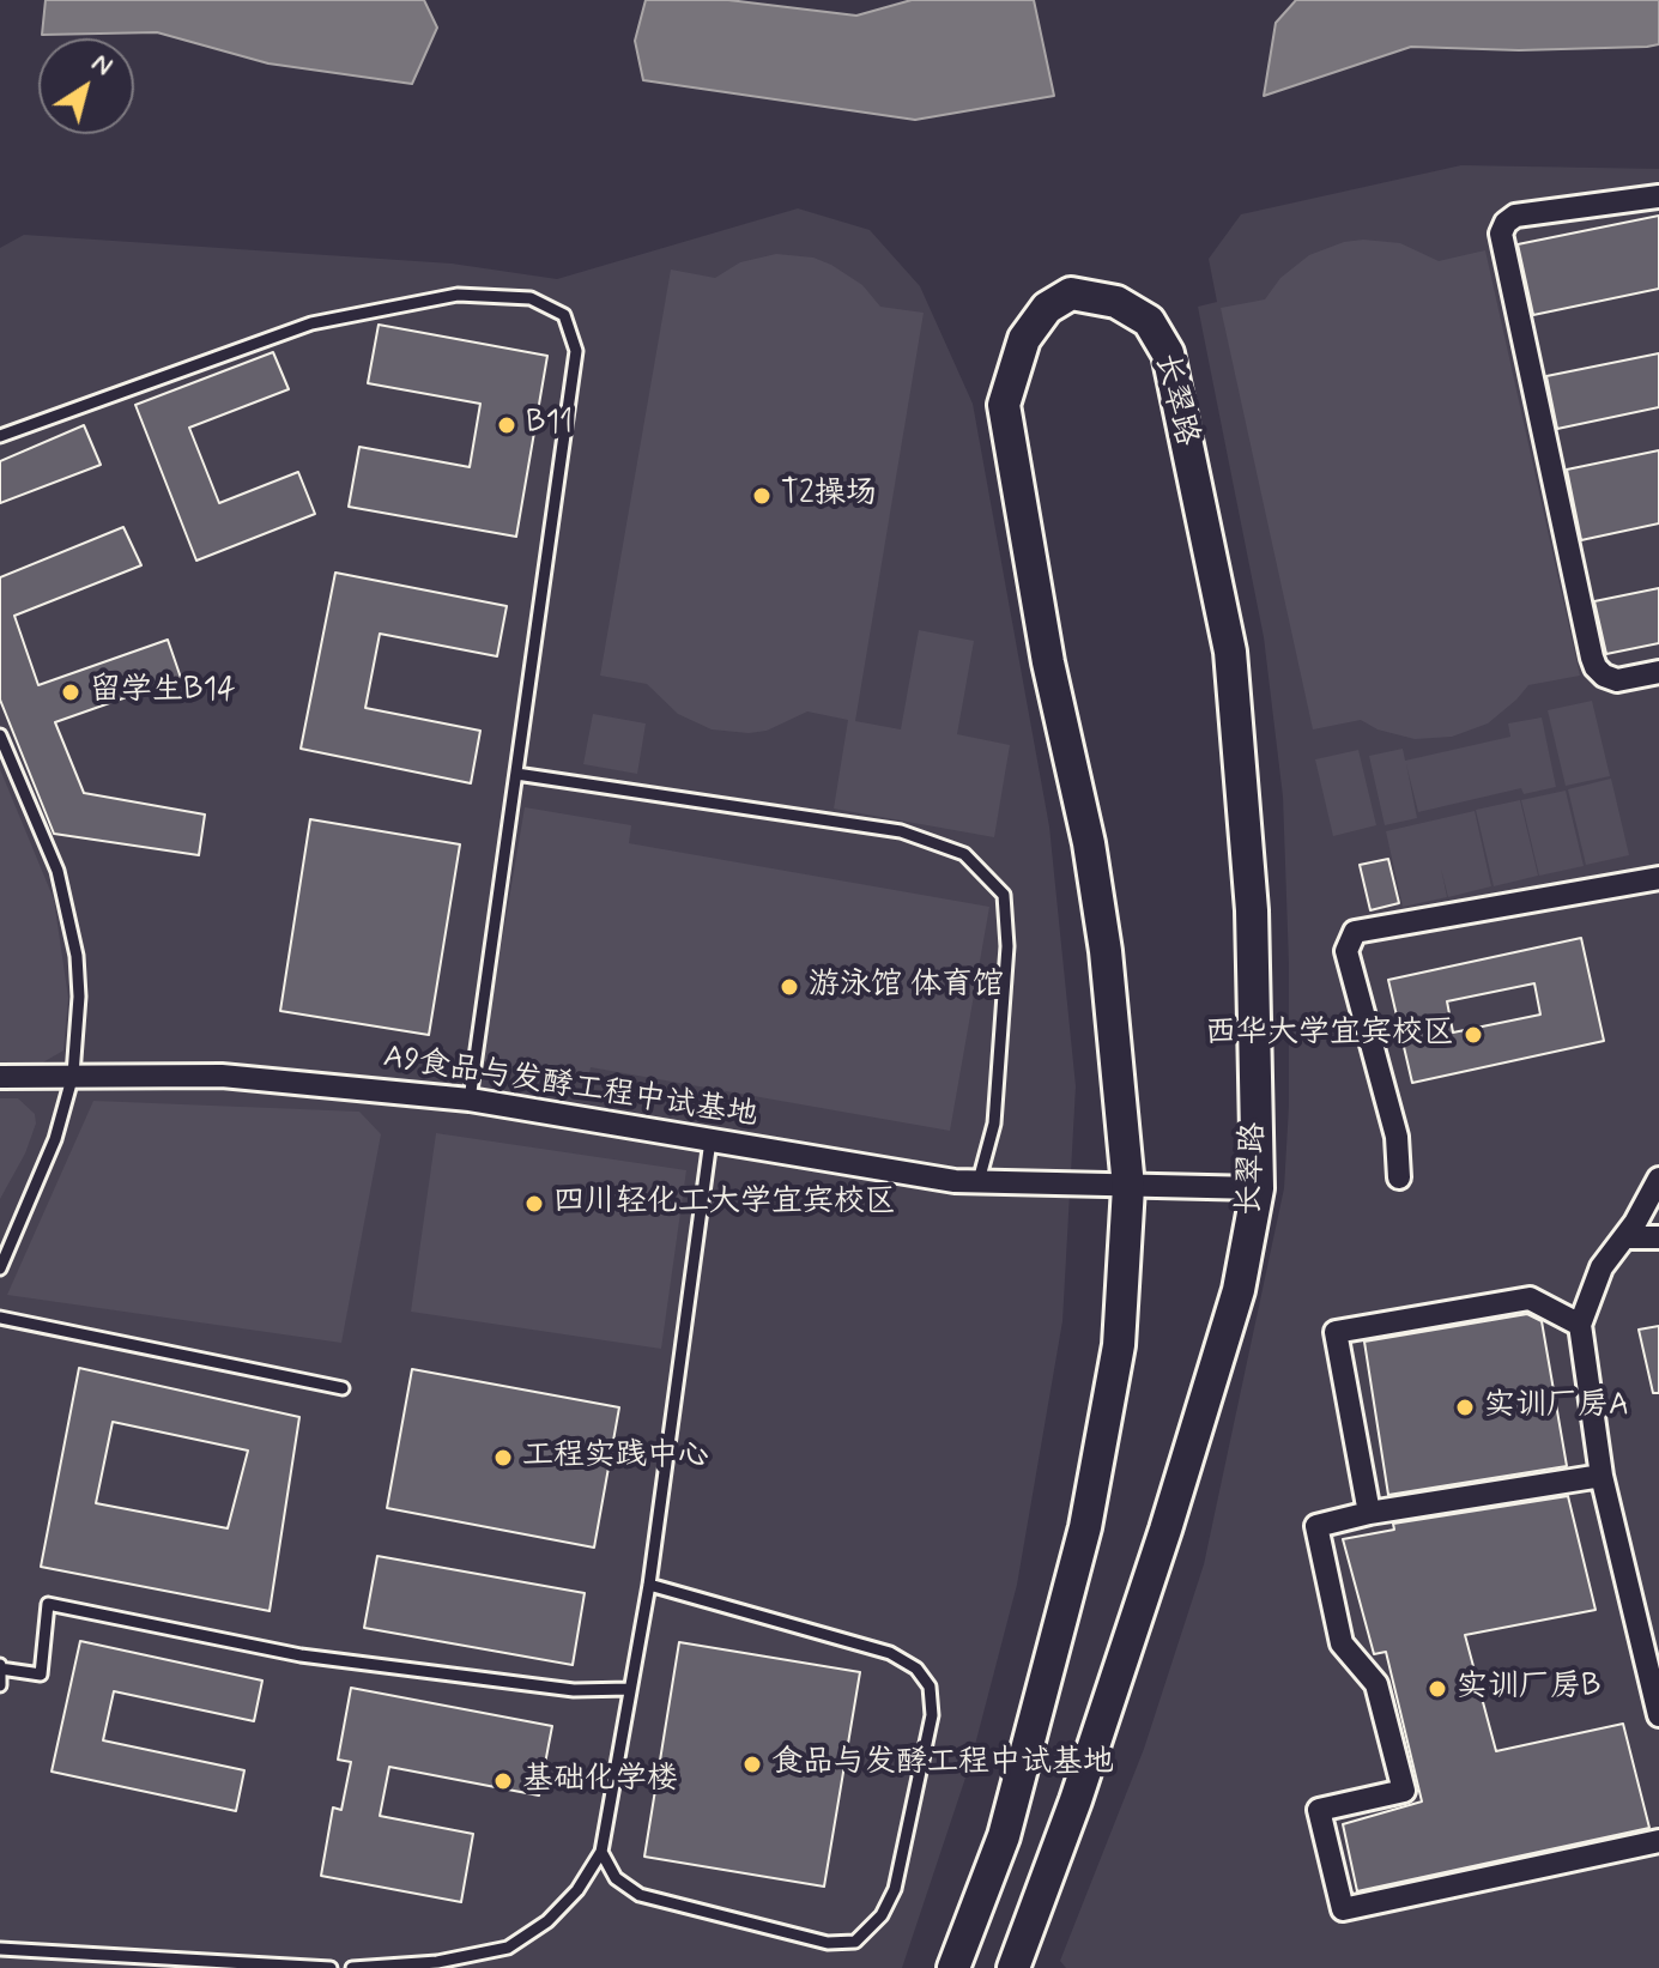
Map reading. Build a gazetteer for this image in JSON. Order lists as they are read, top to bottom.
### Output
{
  "streets": {
    "main road": ["长翠路"],
    "street": ["A9食品与发酵工程中试基地"]
  },
  "crossings": [
    ["长翠路", "A9食品与发酵工程中试基地"]
  ],
  "places": [
    "B11",
    "T2操场",
    "留学生B14",
    "游泳馆 体育馆",
    "西华大学宜宾校区",
    "四川轻化工大学宜宾校区",
    "实训厂房A",
    "工程实践中心",
    "实训厂房B",
    "食品与发酵工程中试基地",
    "基础化学楼"
  ],
  "north": "top right"
}
